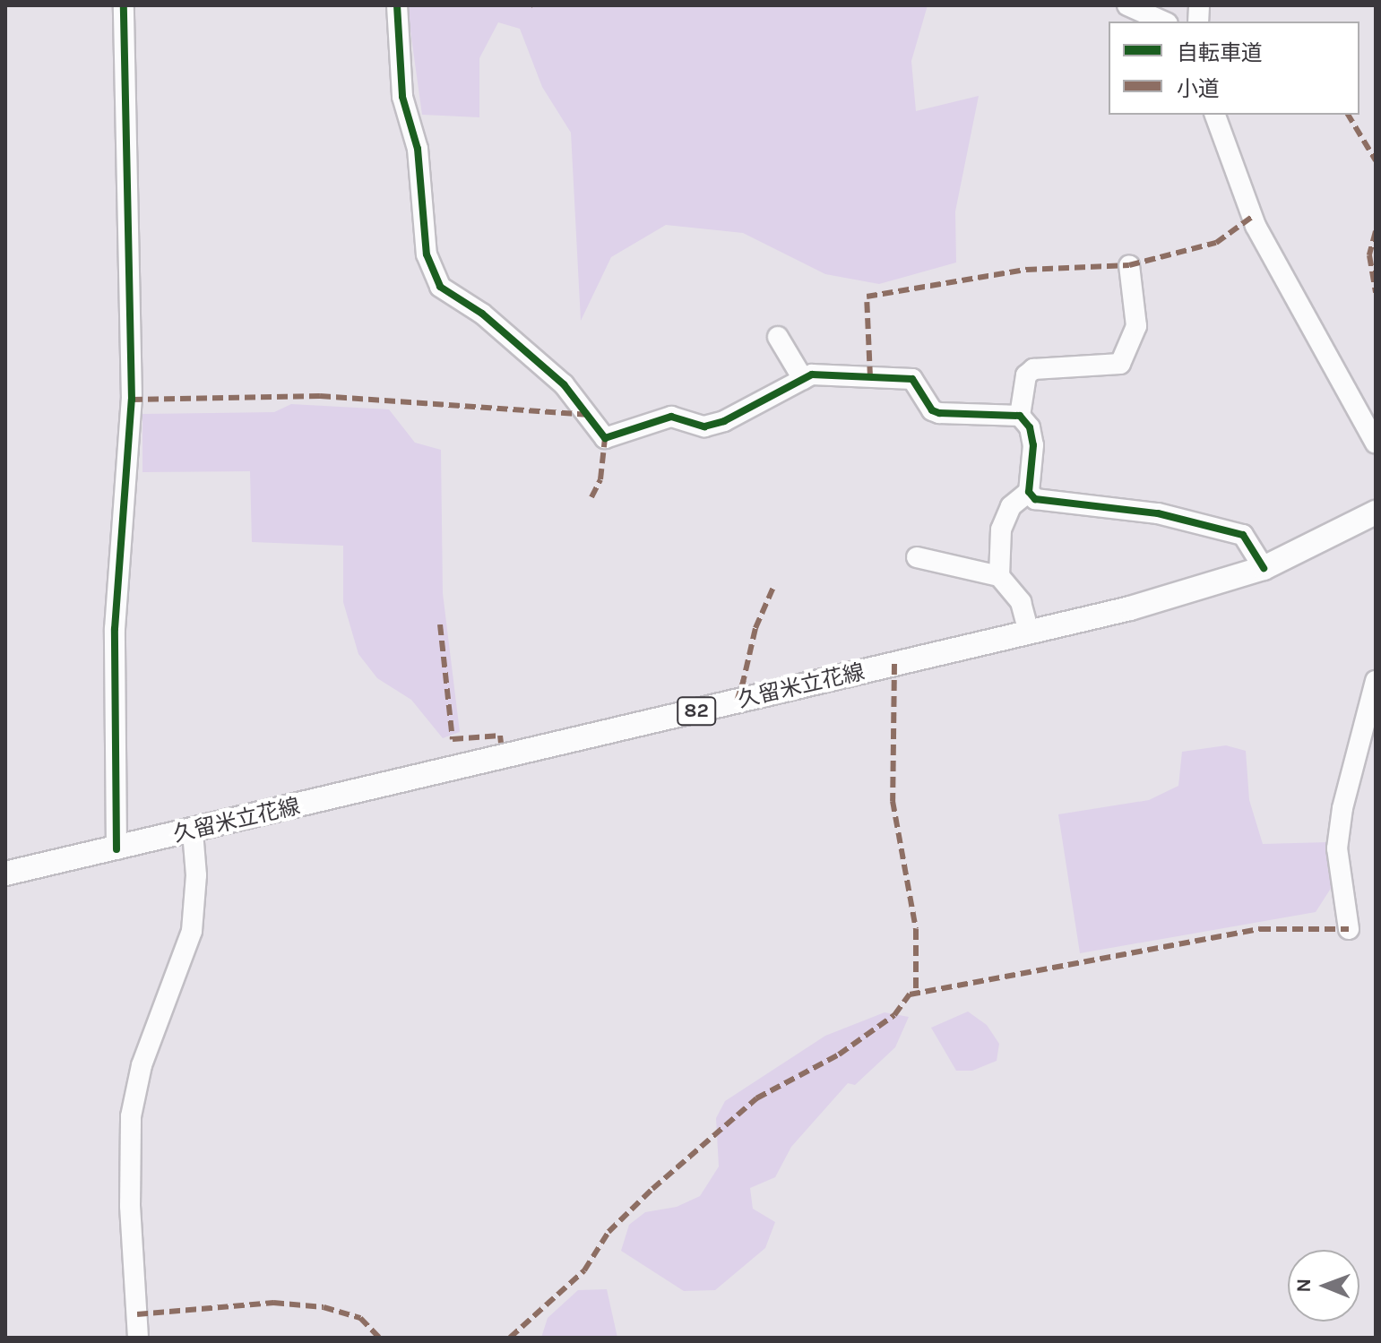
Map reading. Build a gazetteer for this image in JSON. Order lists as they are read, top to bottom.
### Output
{
  "streets": {
    "main road": ["久留米立花線", "82"]
  },
  "legend": ["自転車道", "小道"],
  "north": "left"
}
